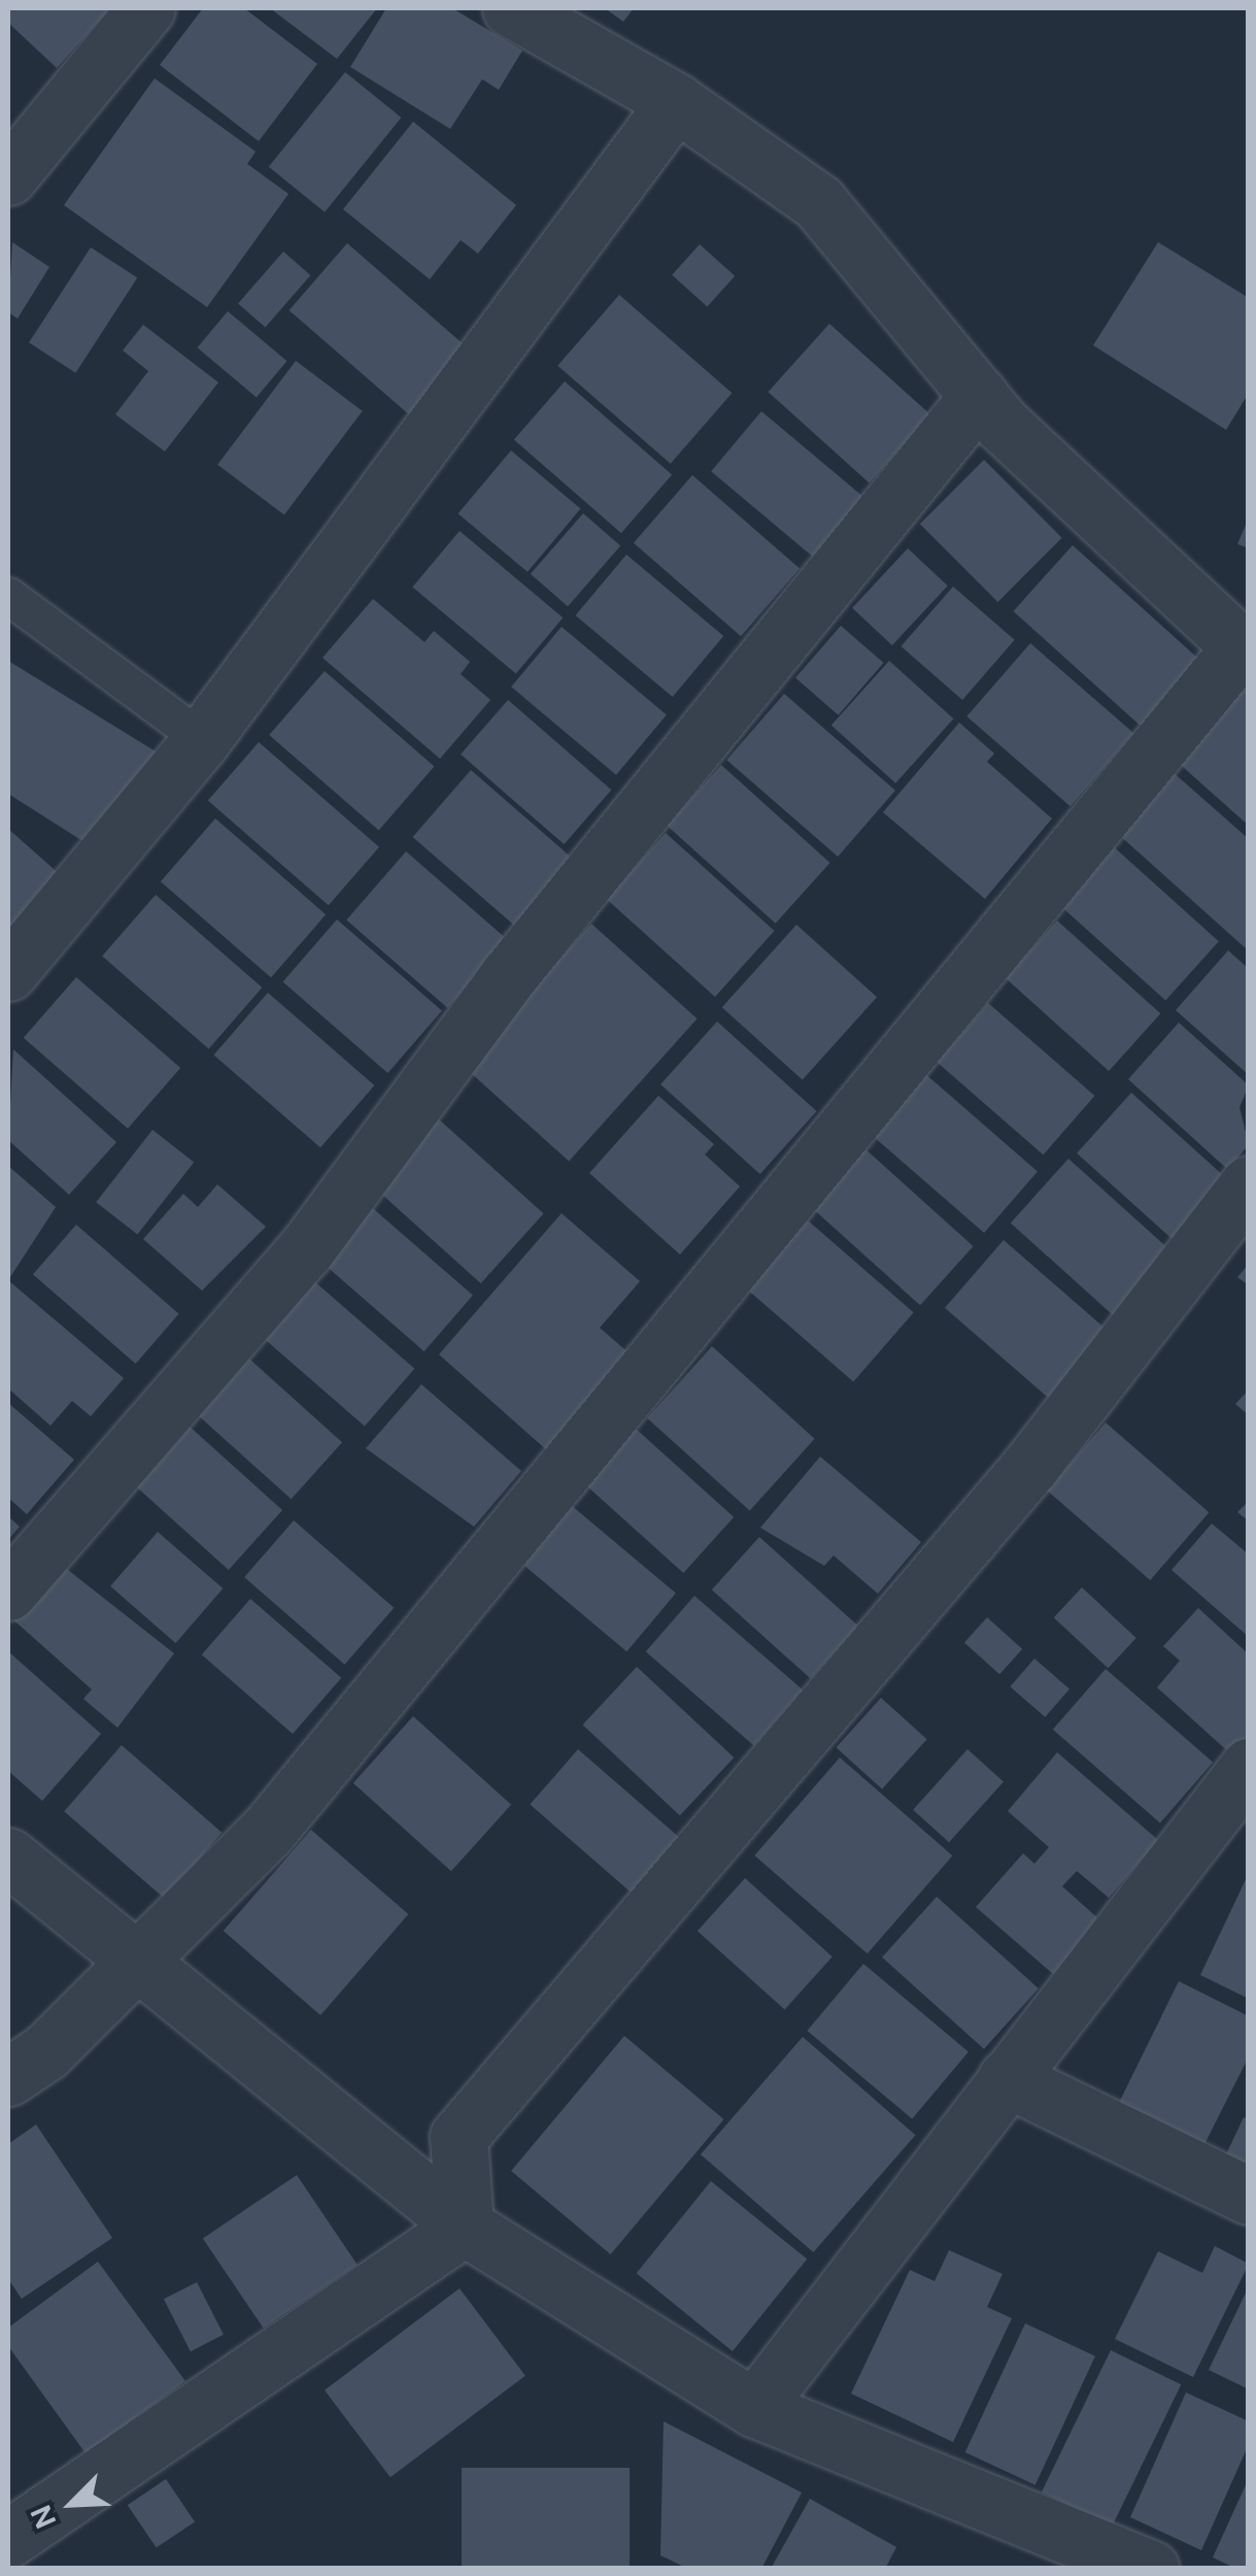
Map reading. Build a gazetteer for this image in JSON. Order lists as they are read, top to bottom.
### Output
{
  "north": "bottom left"
}
